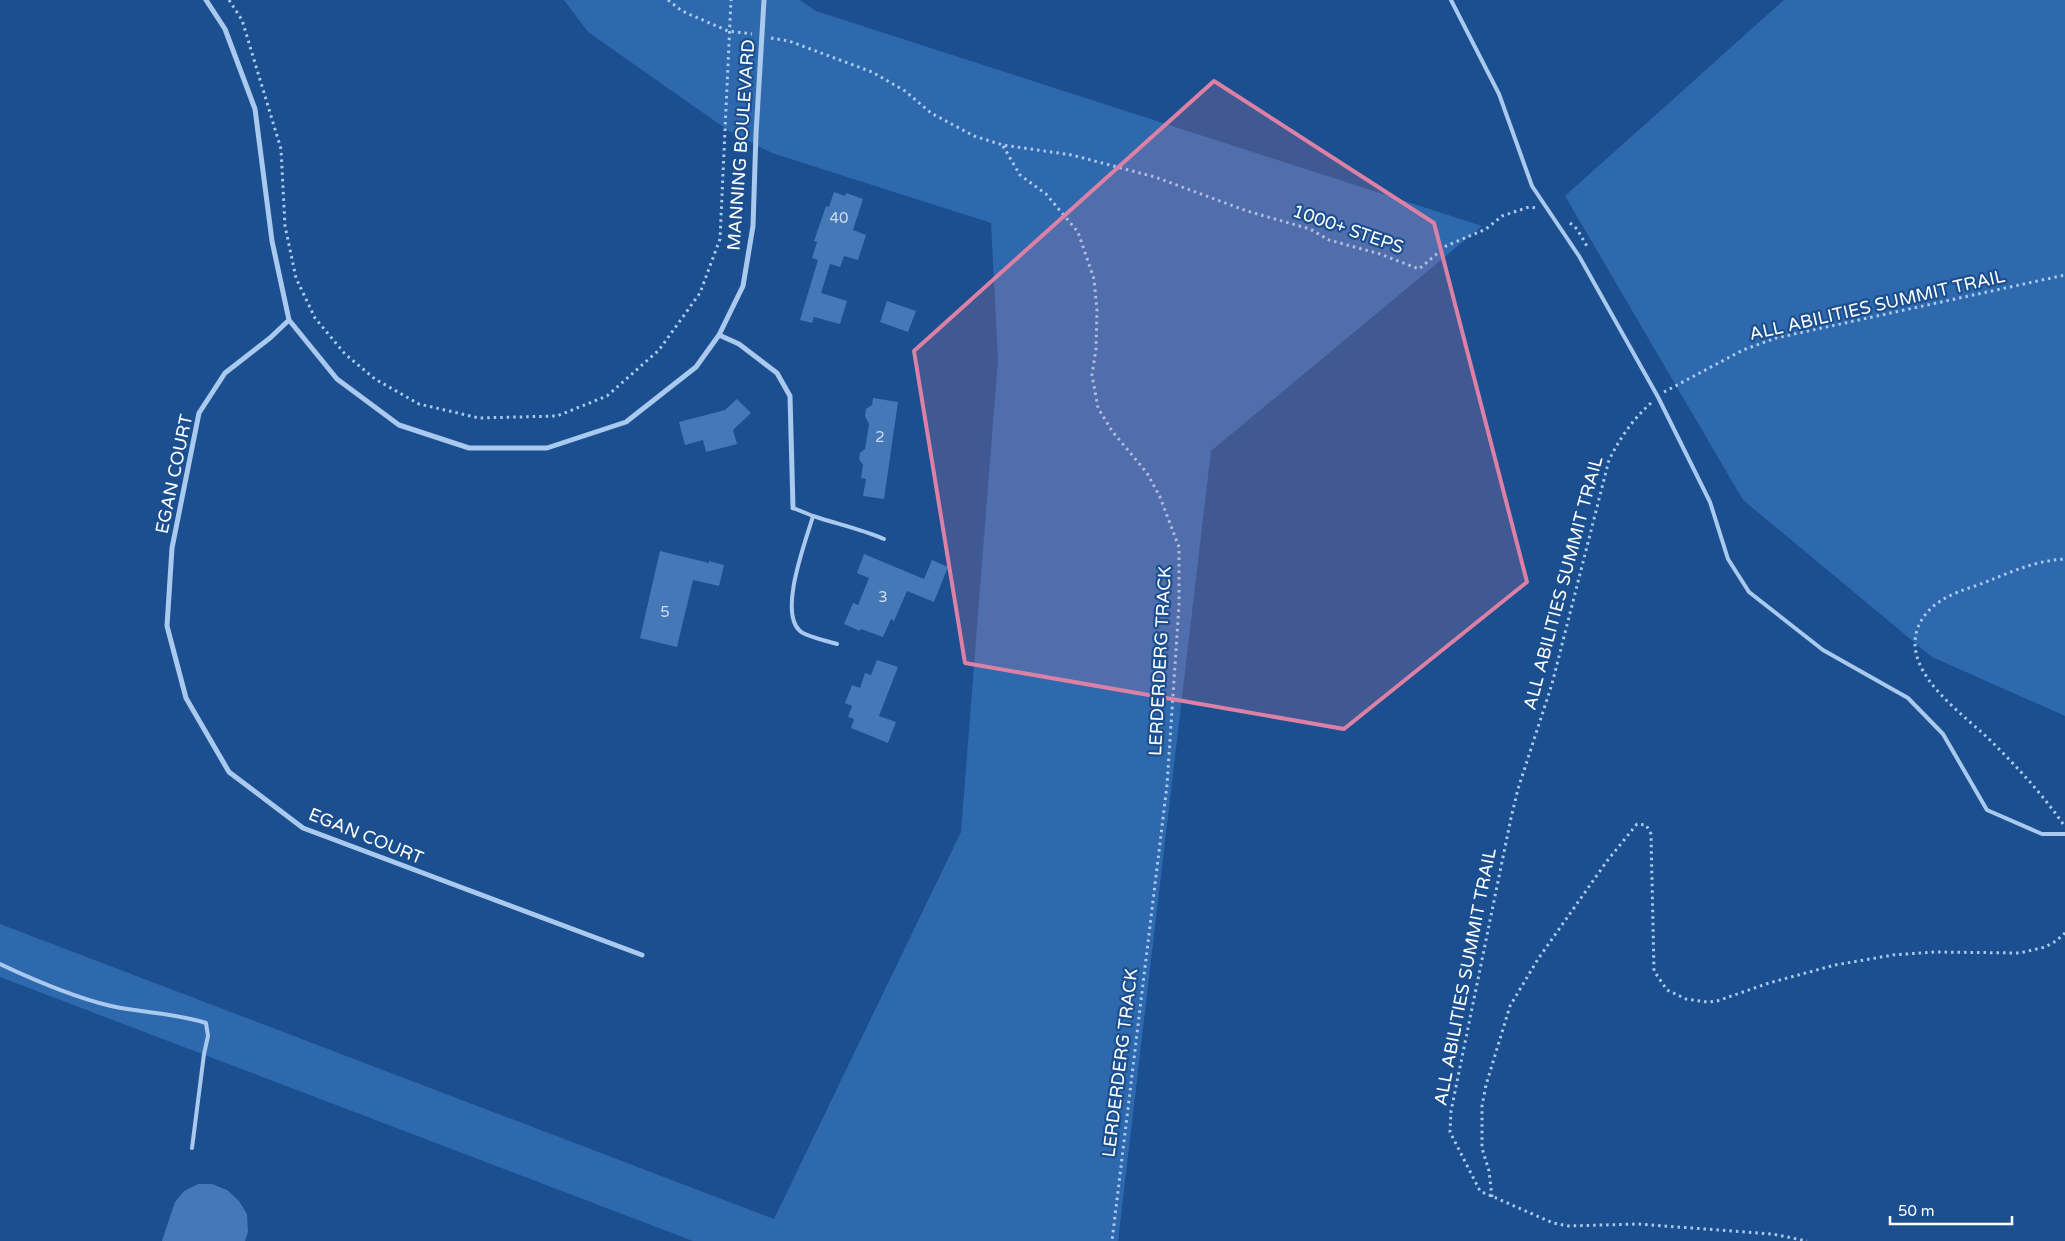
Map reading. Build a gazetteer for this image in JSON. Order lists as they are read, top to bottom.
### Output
{
  "streets": {
    "street": ["MANNING BOULEVARD", "EGAN COURT"],
    "path": ["1000+ STEPS", "ALL ABILITIES SUMMIT TRAIL", "LERDERDERG TRACK"]
  },
  "crossings": [
    ["MANNING BOULEVARD", "EGAN COURT"],
    ["1000+ STEPS", "LERDERDERG TRACK"]
  ],
  "house_numbers": [
    "40",
    "2",
    "3",
    "5"
  ],
  "scale_bar": "50 m"
}
